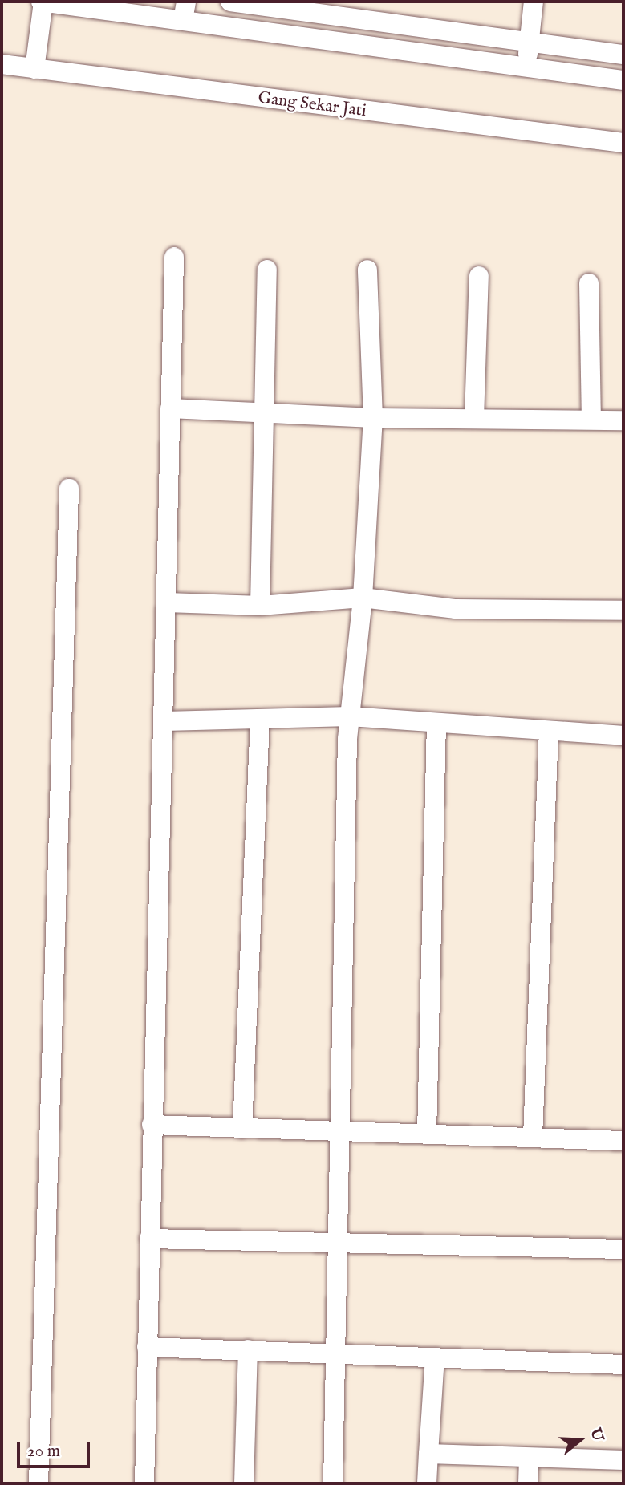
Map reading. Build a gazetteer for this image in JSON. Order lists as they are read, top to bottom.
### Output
{
  "streets": {
    "street": ["Gang Sekar Jati"]
  },
  "scale_bar": "20 m",
  "north": "right"
}
